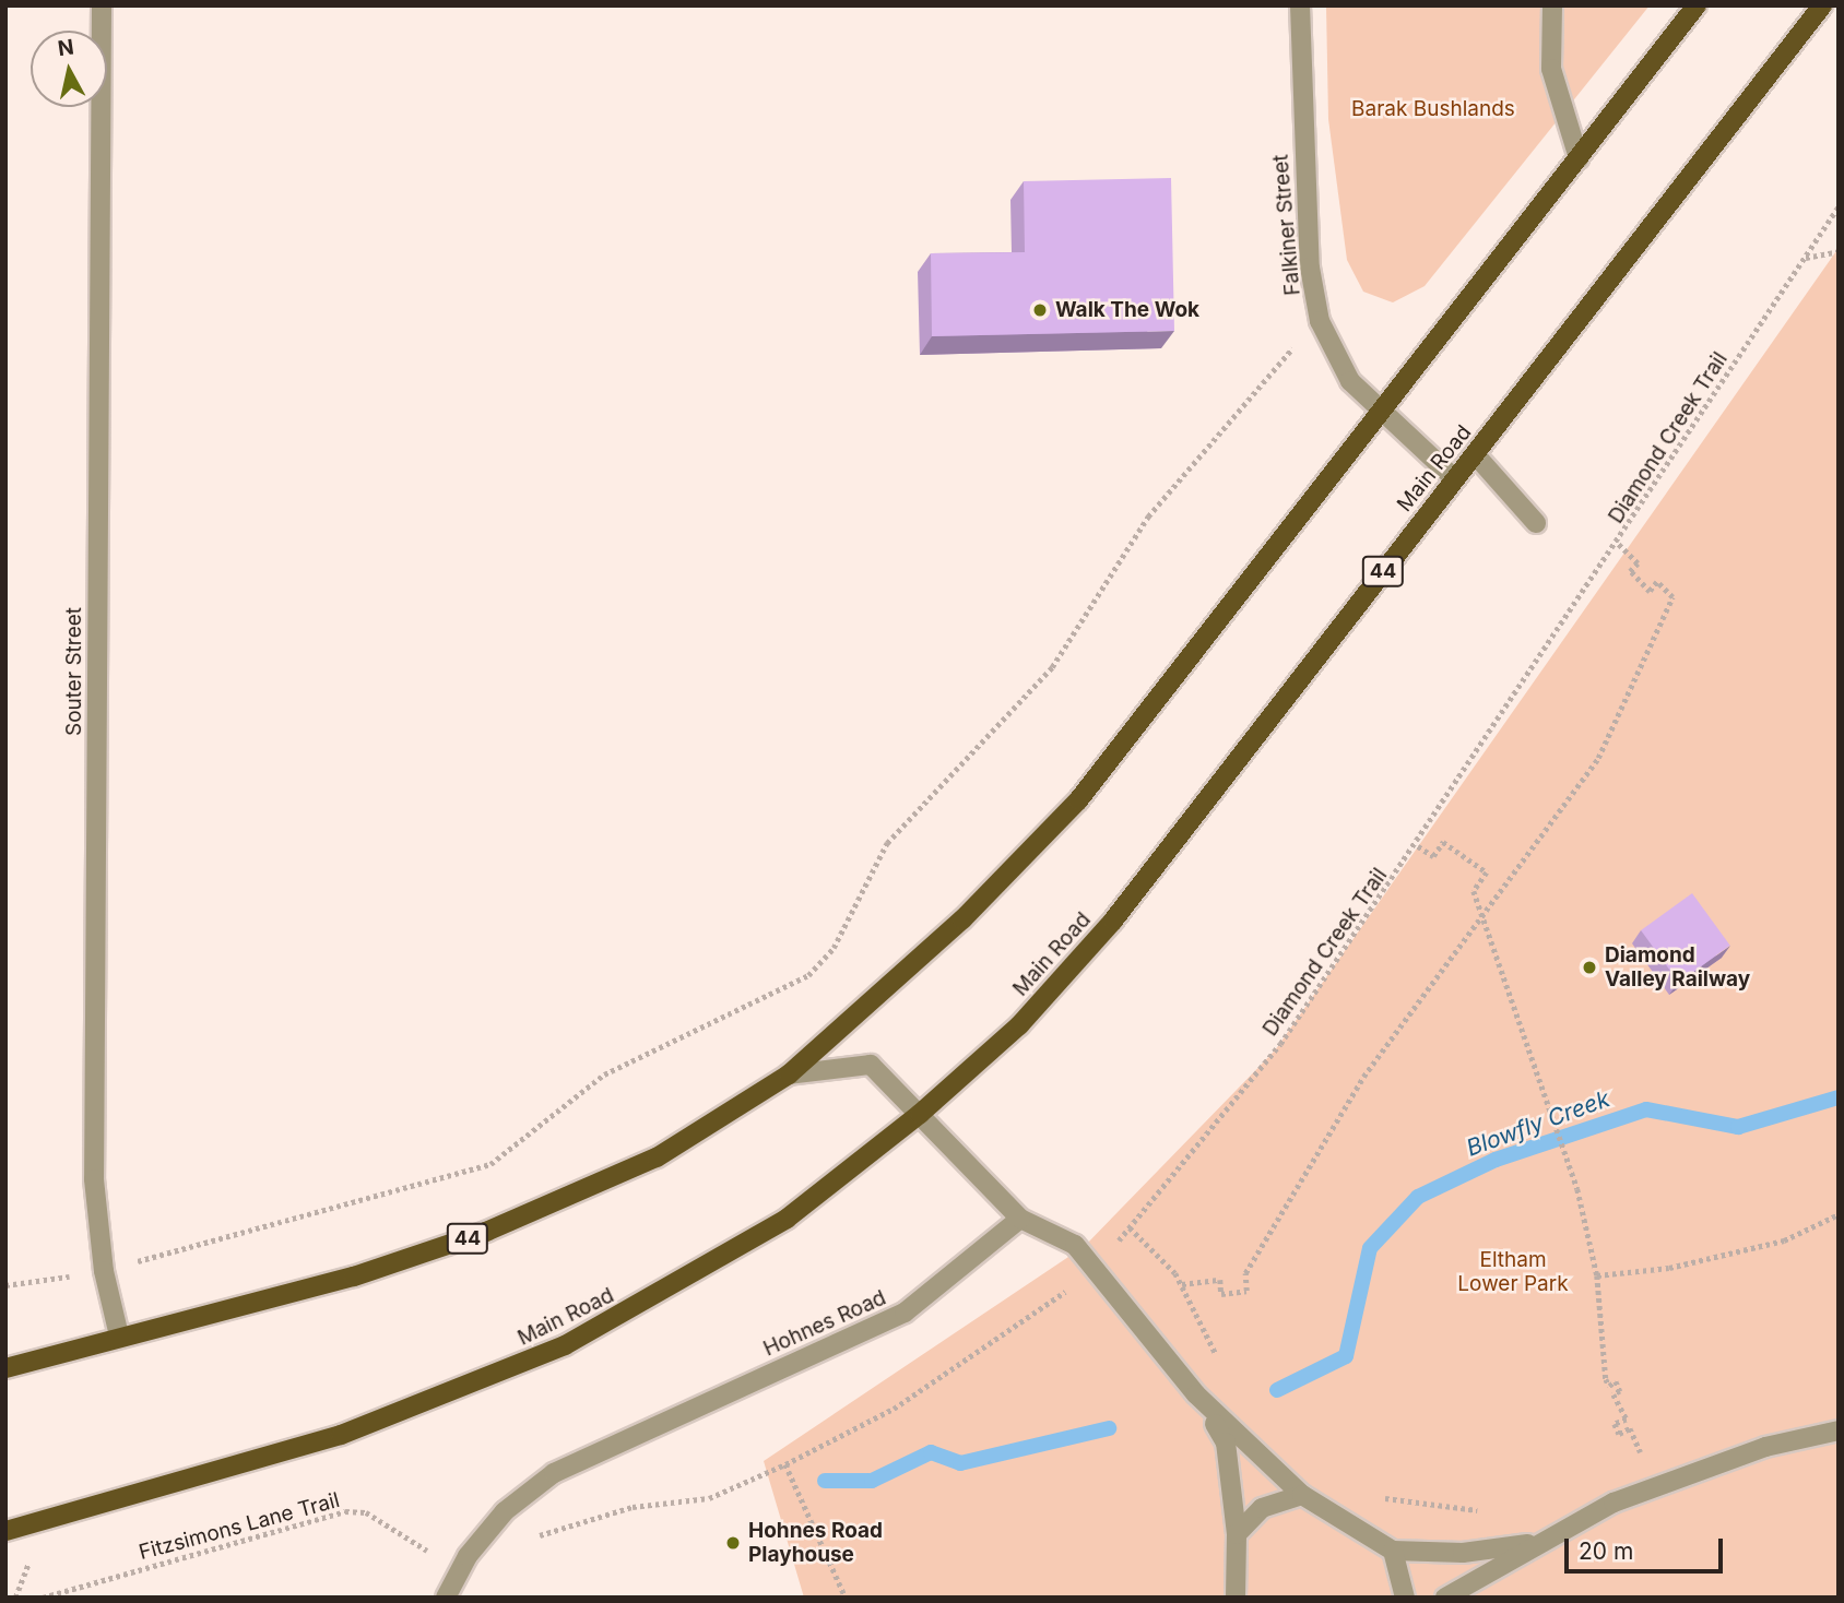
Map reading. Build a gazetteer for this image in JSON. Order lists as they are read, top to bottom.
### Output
{
  "streets": {
    "main road": ["Main Road", "44"],
    "street": ["Falkiner Street", "Souter Street", "Hohnes Road"],
    "path": ["Diamond Creek Trail", "Fitzsimons Lane Trail"]
  },
  "crossings": [
    ["Falkiner Street", "Main Road"],
    ["Falkiner Street", "44"],
    ["44", "Souter Street"],
    ["Hohnes Road", "Fitzsimons Lane Trail"]
  ],
  "water": ["Blowfly Creek"],
  "parks": ["Barak Bushlands", "Eltham Lower Park"],
  "places": ["Walk The Wok", "Diamond Valley Railway", "Hohnes Road Playhouse"],
  "scale_bar": "20 m",
  "north": "top"
}
